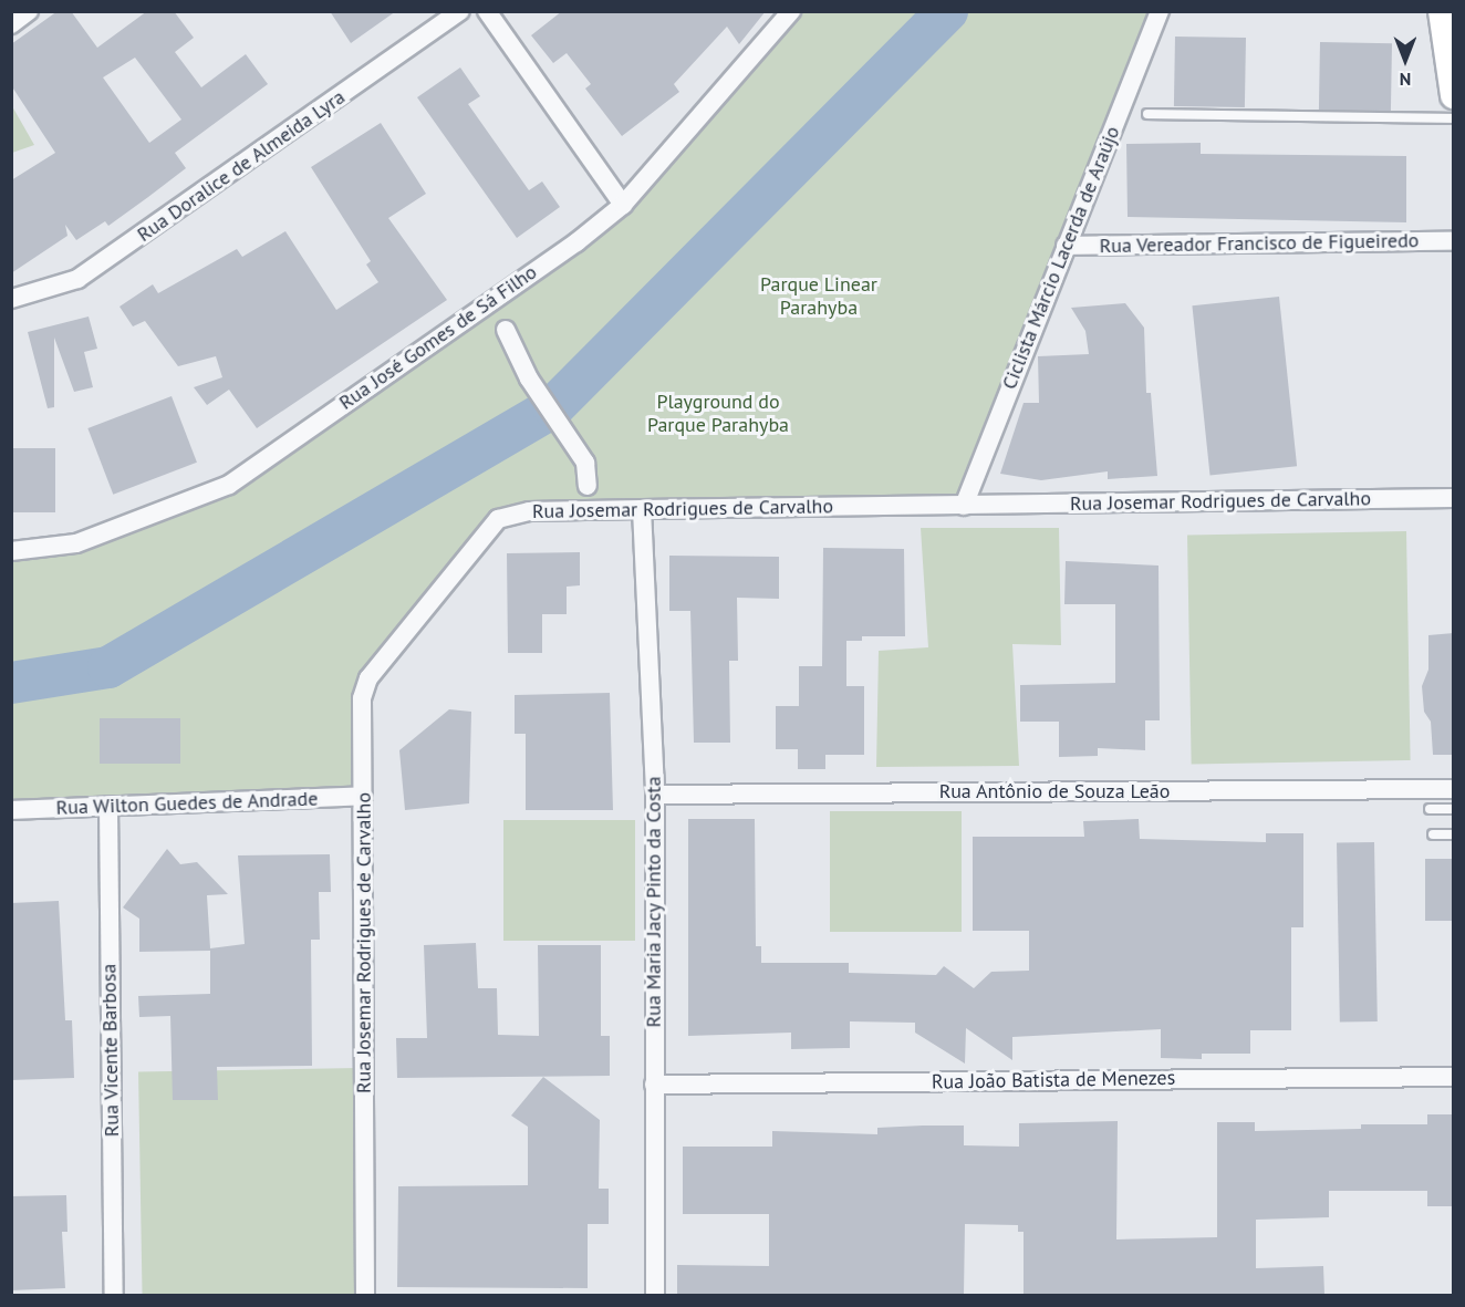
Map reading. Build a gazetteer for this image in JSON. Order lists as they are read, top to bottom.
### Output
{
  "streets": {
    "street": [
      "Rua Doralice de Almeida Lyra",
      "Rua Vereador Francisco de Figueiredo",
      "Ciclista Márcio Lacerda de Araújo",
      "Rua José Gomes de Sá Filho",
      "Rua Josemar Rodrigues de Carvalho",
      "Rua Antônio de Souza Leão",
      "Rua Wilton Guedes de Andrade",
      "Rua Maria Jacy Pinto da Costa",
      "Rua Vicente Barbosa",
      "Rua João Batista de Menezes"
    ]
  },
  "crossings": [
    ["Rua Vereador Francisco de Figueiredo", "Ciclista Márcio Lacerda de Araújo"],
    ["Ciclista Márcio Lacerda de Araújo", "Rua Josemar Rodrigues de Carvalho"],
    ["Rua Josemar Rodrigues de Carvalho", "Rua Wilton Guedes de Andrade"],
    ["Rua Josemar Rodrigues de Carvalho", "Rua Maria Jacy Pinto da Costa"],
    ["Rua Antônio de Souza Leão", "Rua Maria Jacy Pinto da Costa"],
    ["Rua Wilton Guedes de Andrade", "Rua Vicente Barbosa"],
    ["Rua Maria Jacy Pinto da Costa", "Rua João Batista de Menezes"]
  ],
  "parks": ["Parque Linear Parahyba", "Playground do Parque Parahyba"],
  "north": "bottom"
}
